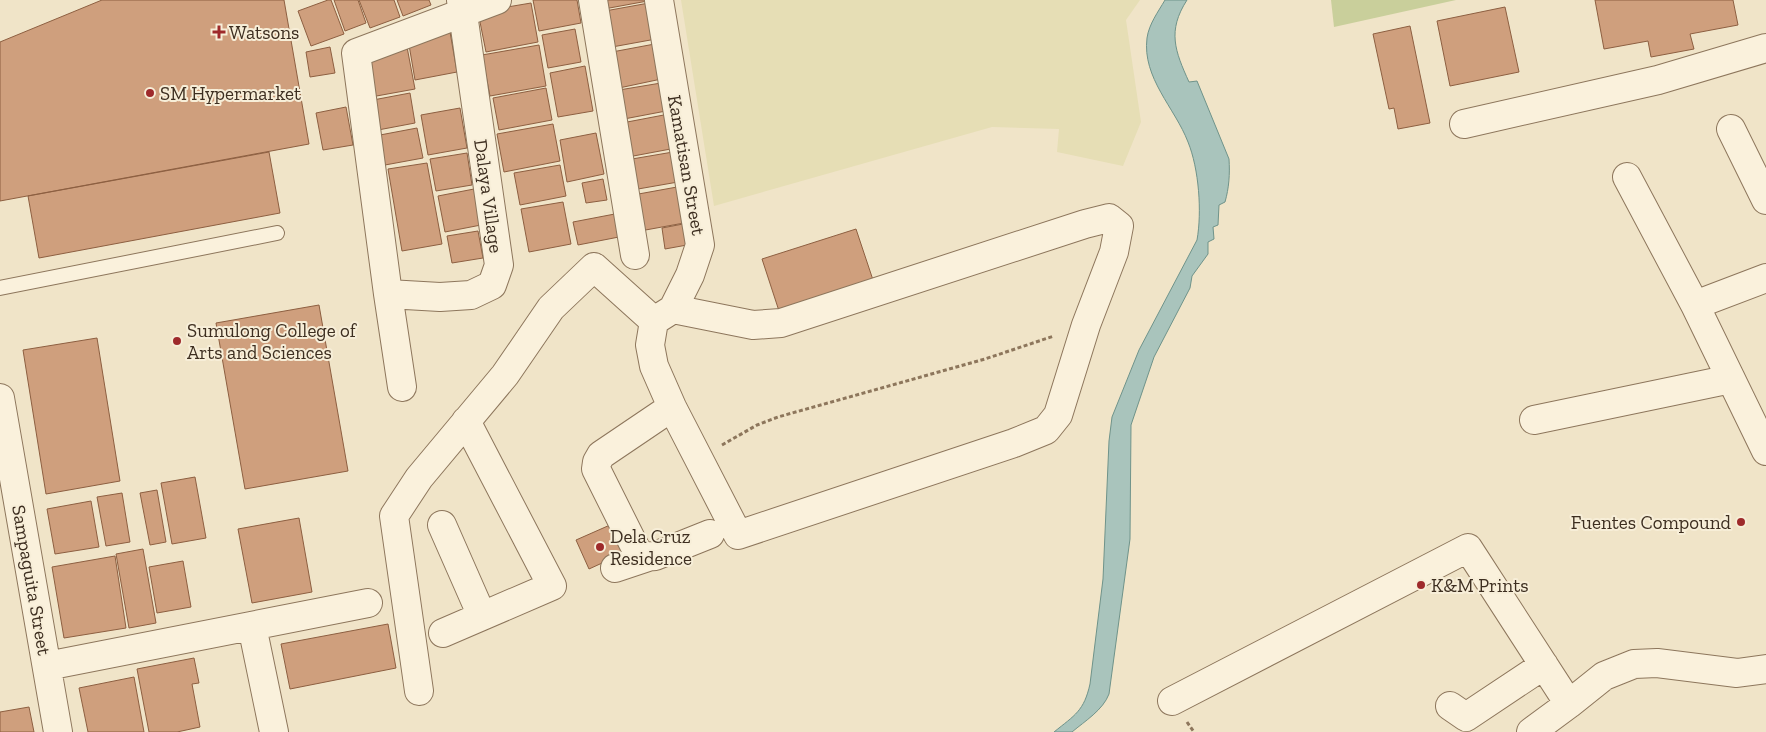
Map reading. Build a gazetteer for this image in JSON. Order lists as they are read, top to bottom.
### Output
{
  "streets": {
    "street": ["Kamatisan Street", "Dalaya Village", "Sampaguita Street"]
  },
  "places": {
    "health": ["Watsons"],
    "other": [
      "SM Hypermarket",
      "Sumulong College of Arts and Sciences",
      "Fuentes Compound",
      "Dela Cruz Residence",
      "K&M Prints"
    ]
  }
}
